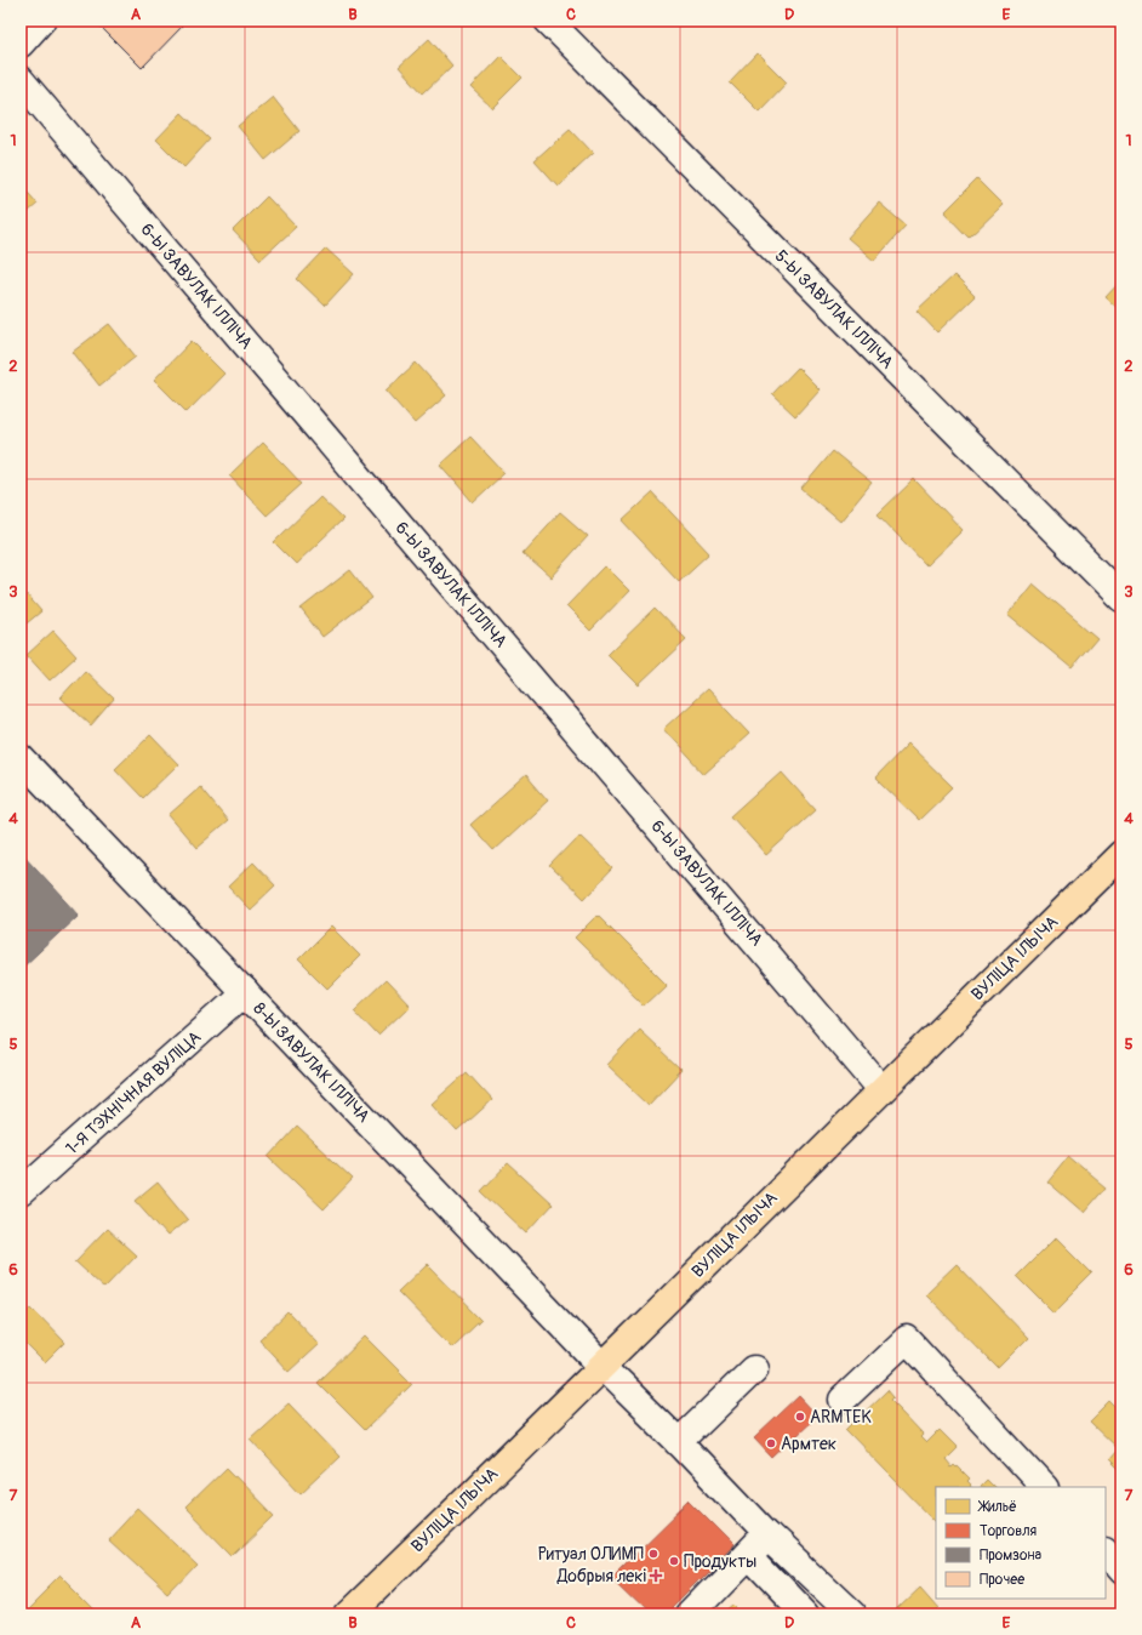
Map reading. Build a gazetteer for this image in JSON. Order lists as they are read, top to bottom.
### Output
{
  "streets": {
    "main road": ["ВУЛІЦА ІЛЬІЧА"],
    "street": [
      "6-Ы ЗАВУЛАК ІЛЛІЧА",
      "5-Ы ЗАВУЛАК ІЛЛІЧА",
      "8-Ы ЗАВУЛАК ІЛЛІЧА",
      "1-Я ТЭХНІЧНАЯ ВУЛІЦА"
    ]
  },
  "crossings": [
    ["6-Ы ЗАВУЛАК ІЛЛІЧА", "ВУЛІЦА ІЛЬІЧА"],
    ["ВУЛІЦА ІЛЬІЧА", "8-Ы ЗАВУЛАК ІЛЛІЧА"],
    ["8-Ы ЗАВУЛАК ІЛЛІЧА", "1-Я ТЭХНІЧНАЯ ВУЛІЦА"]
  ],
  "places": {
    "other": [
      "ARMTEK",
      "Армтек",
      "Ритуал ОЛИМП",
      "Продукты"
    ],
    "health": ["Добрыя лекі"]
  },
  "legend": [
    "Жильё",
    "Торговля",
    "Промзона",
    "Прочее"
  ],
  "grid": {
    "columns": [
      "A",
      "B",
      "C",
      "D",
      "E"
    ],
    "rows": [
      "1",
      "2",
      "3",
      "4",
      "5",
      "6",
      "7"
    ]
  }
}
